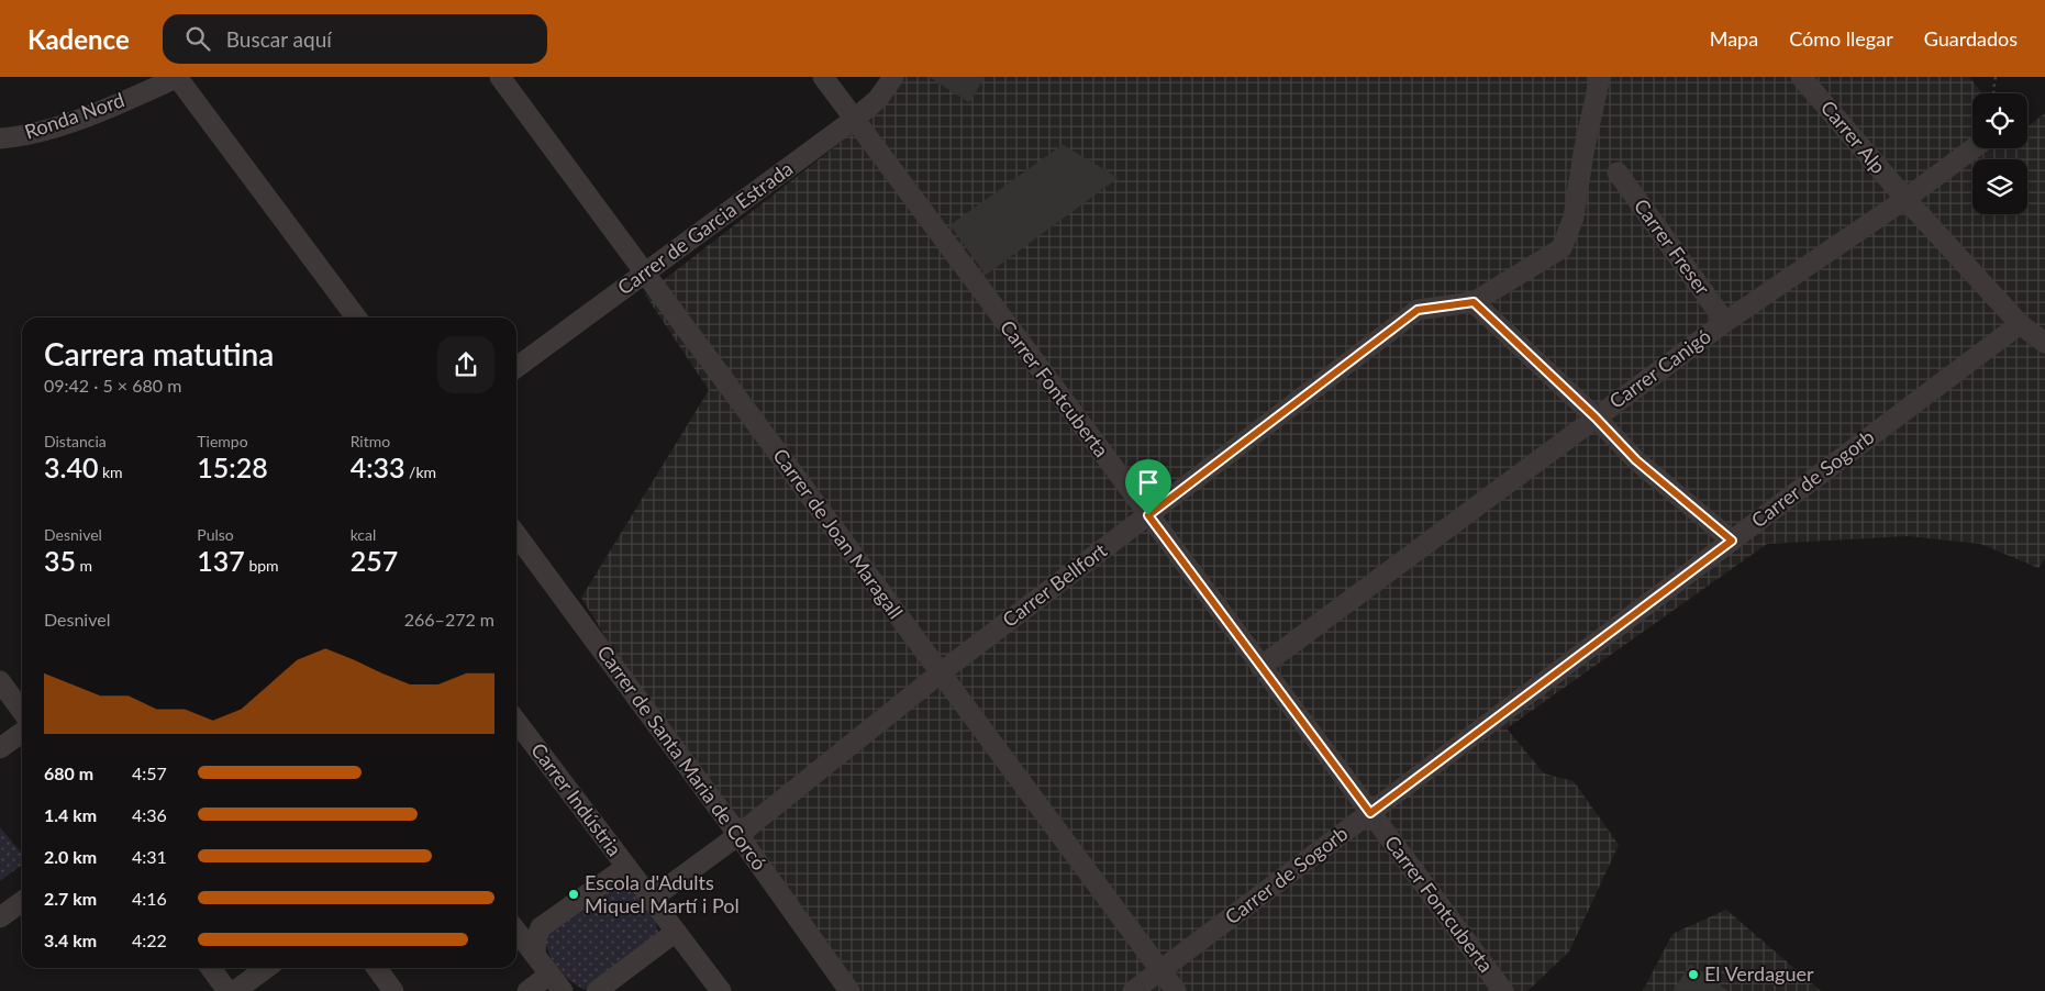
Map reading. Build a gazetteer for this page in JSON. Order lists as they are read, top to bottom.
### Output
{
  "streets": {
    "street": [
      "Ronda Nord",
      "Carrer Alp",
      "Carrer de Garcia Estrada",
      "Carrer Freser",
      "Carrer Canigó",
      "Carrer Fontcuberta",
      "Carrer de Sogorb",
      "Carrer de Joan Maragall",
      "Carrer Bellfort",
      "Carrer de Santa Maria de Corcó",
      "Carrer Indústria"
    ]
  },
  "crossings": [
    ["Carrer Alp", "Carrer Canigó"],
    ["Carrer Alp", "Carrer de Sogorb"],
    ["Carrer de Garcia Estrada", "Carrer Fontcuberta"],
    ["Carrer de Garcia Estrada", "Carrer de Joan Maragall"],
    ["Carrer Freser", "Carrer Canigó"],
    ["Carrer Canigó", "Carrer Fontcuberta"],
    ["Carrer Fontcuberta", "Carrer de Sogorb"],
    ["Carrer Fontcuberta", "Carrer Bellfort"],
    ["Carrer de Sogorb", "Carrer de Joan Maragall"],
    ["Carrer de Joan Maragall", "Carrer Bellfort"],
    ["Carrer Bellfort", "Carrer de Santa Maria de Corcó"],
    ["Carrer Bellfort", "Carrer Indústria"]
  ],
  "places": ["Escola d'Adults Miquel Martí i Pol", "El Verdaguer"],
  "page": {
    "header": "Kadence",
    "search": "Buscar aquí",
    "nav": ["Mapa", "Cómo llegar", "Guardados"],
    "heading": ["Carrera matutina", "09:42 · 5 × 680 m"],
    "stats": [
      ["Distancia", "3.40 km"],
      ["Tiempo", "15:28"],
      ["Ritmo", "4:33 /km"],
      ["Desnivel", "35 m"],
      ["Pulso", "137 bpm"],
      ["kcal", "257"]
    ],
    "chart": ["Desnivel", "266–272 m"],
    "list": [
      {
        "name": "680 m",
        "note": "4:57"
      },
      {
        "name": "1.4 km",
        "note": "4:36"
      },
      {
        "name": "2.0 km",
        "note": "4:31"
      },
      {
        "name": "2.7 km",
        "note": "4:16"
      },
      {
        "name": "3.4 km",
        "note": "4:22"
      }
    ]
  }
}
